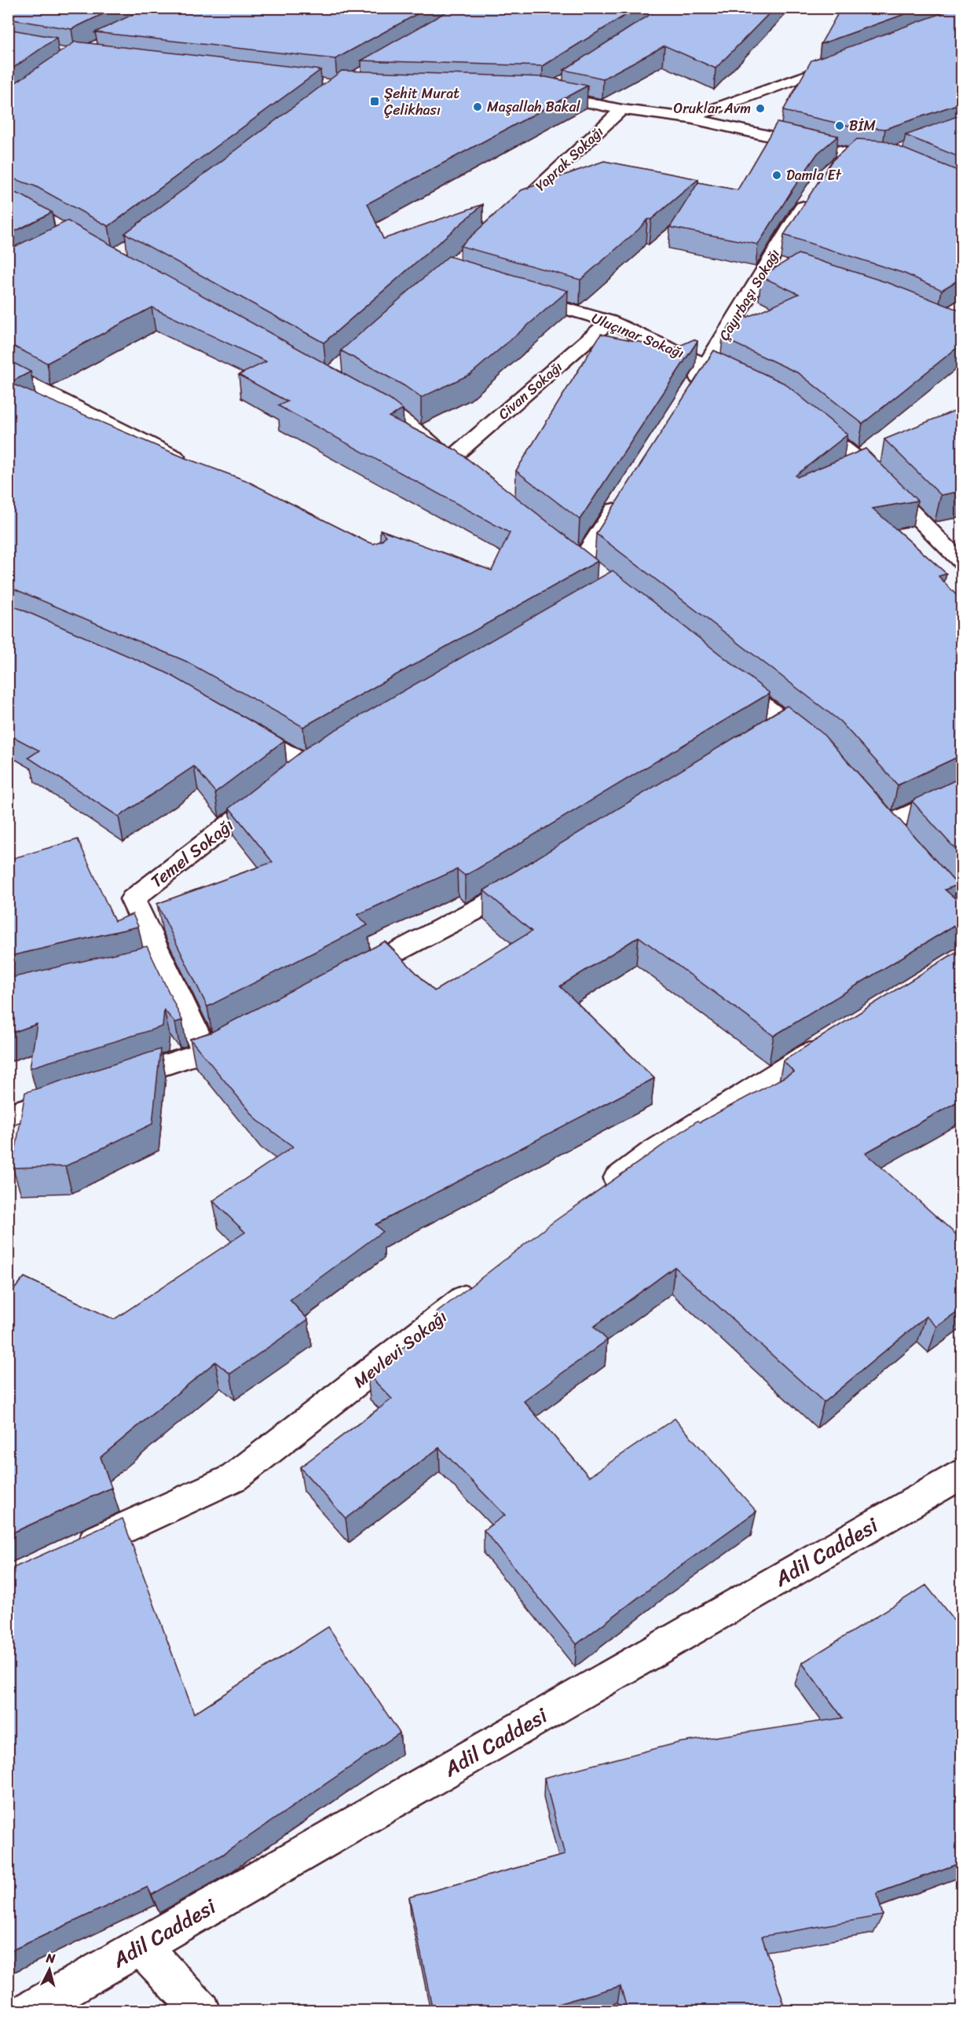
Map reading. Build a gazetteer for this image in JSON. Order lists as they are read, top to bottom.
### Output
{
  "streets": {
    "street": [
      "Yaprak Sokağı",
      "Çayırbaşı Sokağı",
      "Uluçınar Sokağı",
      "Civan Sokağı",
      "Temel Sokağı",
      "Mevlevi Sokağı",
      "Adil Caddesi"
    ]
  },
  "crossings": [
    ["Çayırbaşı Sokağı", "Uluçınar Sokağı"],
    ["Uluçınar Sokağı", "Civan Sokağı"]
  ],
  "places": {
    "transit": ["Şehit Murat Çelikhası"],
    "other": [
      "Maşallah Bakal",
      "Oruklar Avm",
      "BİM",
      "Damla Et"
    ]
  },
  "north": "top"
}
